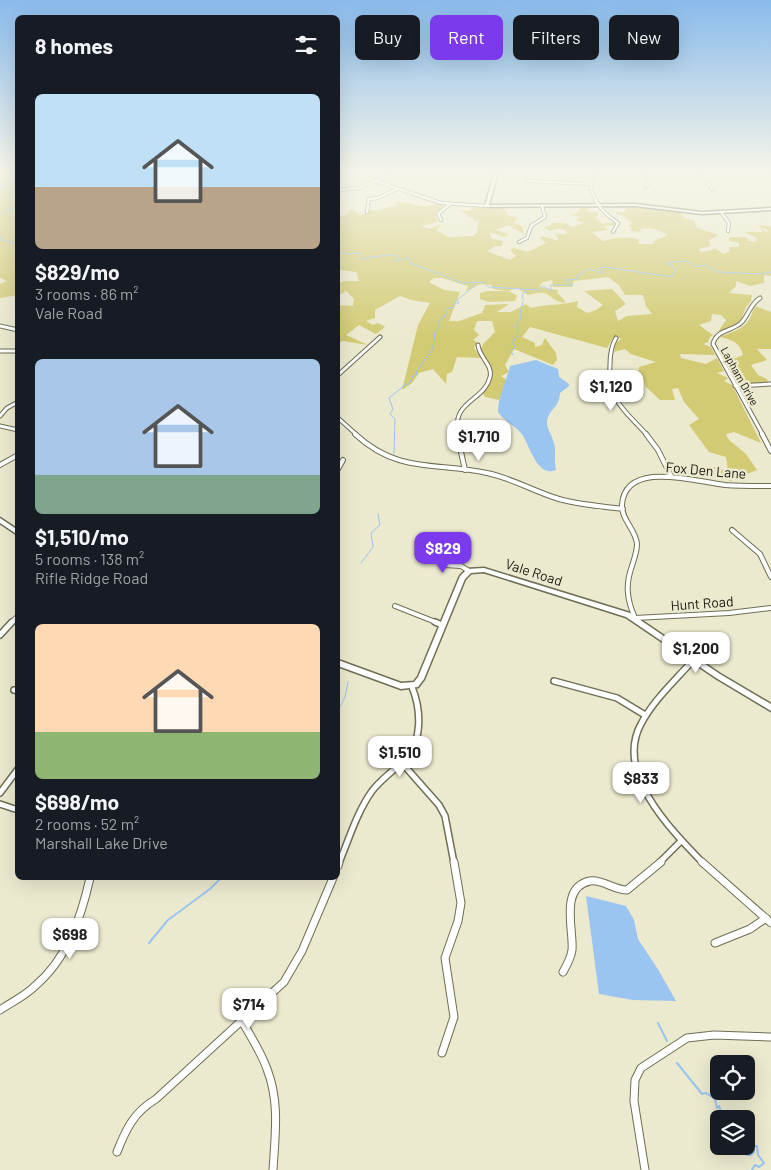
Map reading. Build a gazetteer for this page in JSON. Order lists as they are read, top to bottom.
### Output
{
  "streets": {
    "street": [
      "Lapham Drive",
      "Fox Den Lane",
      "Vale Road",
      "Hunt Road"
    ]
  },
  "crossings": [
    ["Vale Road", "Hunt Road"]
  ],
  "page": {
    "chip": [
      "Buy",
      "Rent",
      "Filters",
      "New"
    ],
    "heading": "8 homes",
    "list": [
      {
        "name": "$829/mo",
        "note": "3 rooms · 86 m² · Vale Road"
      },
      {
        "name": "$1,510/mo",
        "note": "5 rooms · 138 m² · Rifle Ridge Road"
      },
      {
        "name": "$698/mo",
        "note": "2 rooms · 52 m² · Marshall Lake Drive"
      }
    ],
    "price": [
      "$1,120",
      "$1,710",
      "$829",
      "$1,200",
      "$1,510",
      "$833",
      "$698",
      "$714"
    ]
  }
}
